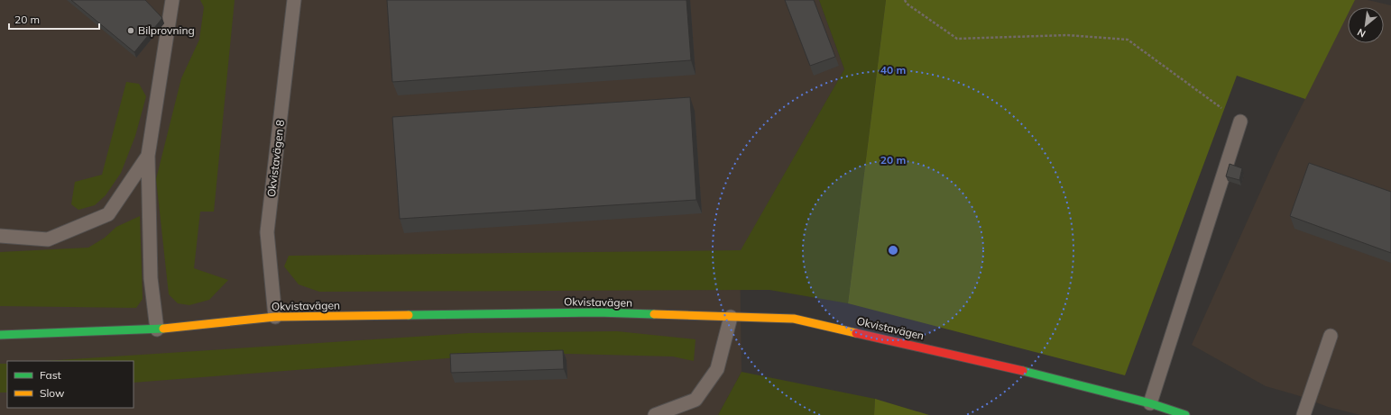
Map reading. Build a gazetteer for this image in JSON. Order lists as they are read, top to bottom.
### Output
{
  "streets": {
    "street": ["Okvistavägen"],
    "lane": ["Okvistavägen 8"]
  },
  "crossings": [
    ["Okvistavägen 8", "Okvistavägen"]
  ],
  "places": ["Bilprovning"],
  "legend": ["Fast", "Slow"],
  "scale_bar": "20 m",
  "north": "bottom left",
  "rings": ["40 m", "20 m"]
}
